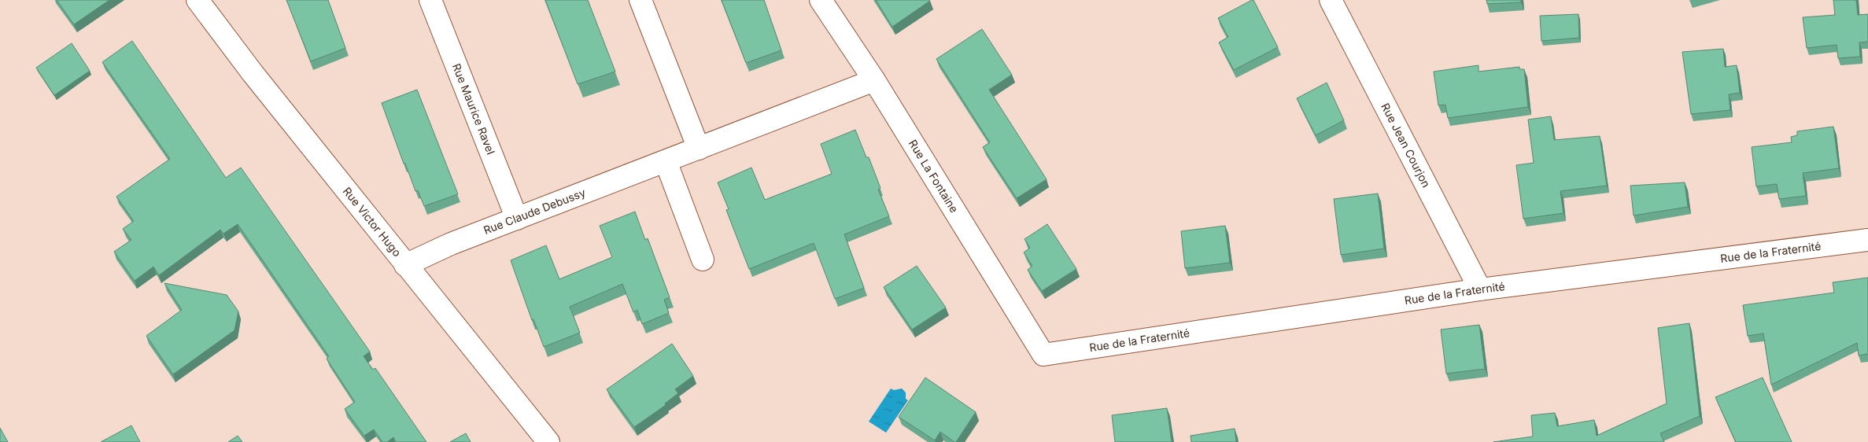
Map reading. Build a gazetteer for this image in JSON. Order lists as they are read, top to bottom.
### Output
{
  "streets": {
    "street": [
      "Rue Maurice Ravel",
      "Rue Jean Courjon",
      "Rue La Fontaine",
      "Rue Claude Debussy",
      "Rue Victor Hugo",
      "Rue de la Fraternité"
    ]
  },
  "crossings": [
    ["Rue Maurice Ravel", "Rue Claude Debussy"],
    ["Rue Jean Courjon", "Rue de la Fraternité"],
    ["Rue La Fontaine", "Rue Claude Debussy"],
    ["Rue La Fontaine", "Rue de la Fraternité"],
    ["Rue Claude Debussy", "Rue Victor Hugo"]
  ]
}
